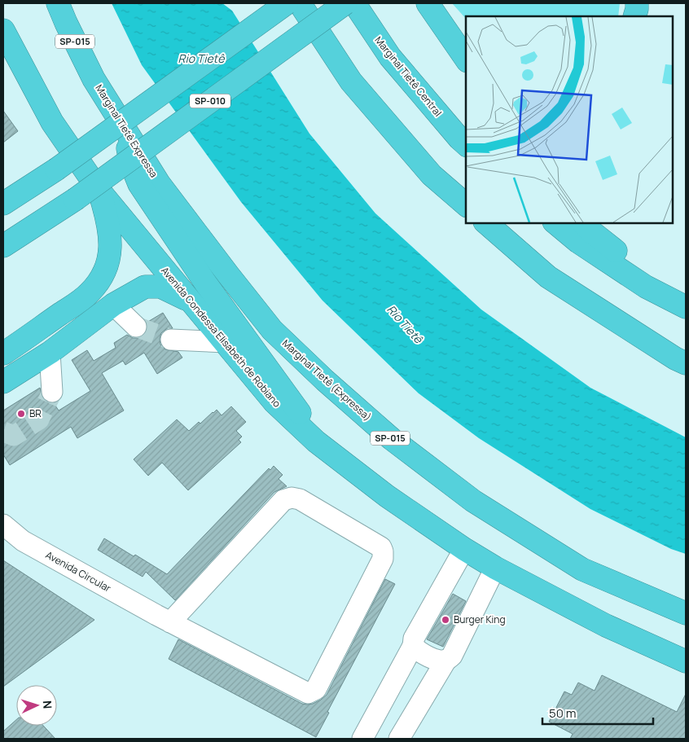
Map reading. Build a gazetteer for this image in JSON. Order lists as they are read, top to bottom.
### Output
{
  "streets": {
    "highway": [
      "SP-015",
      "Marginal Tietê Central",
      "SP-010",
      "Marginal Tietê Expressa",
      "Avenida Condessa Elisabeth de Robiano",
      "Marginal Tietê (Expressa)"
    ],
    "lane": ["Avenida Circular"]
  },
  "crossings": [
    ["Marginal Tietê Expressa", "Marginal Tietê (Expressa)"]
  ],
  "water": ["Rio Tietê"],
  "places": ["BR", "Burger King"],
  "scale_bar": "50 m",
  "north": "right"
}
